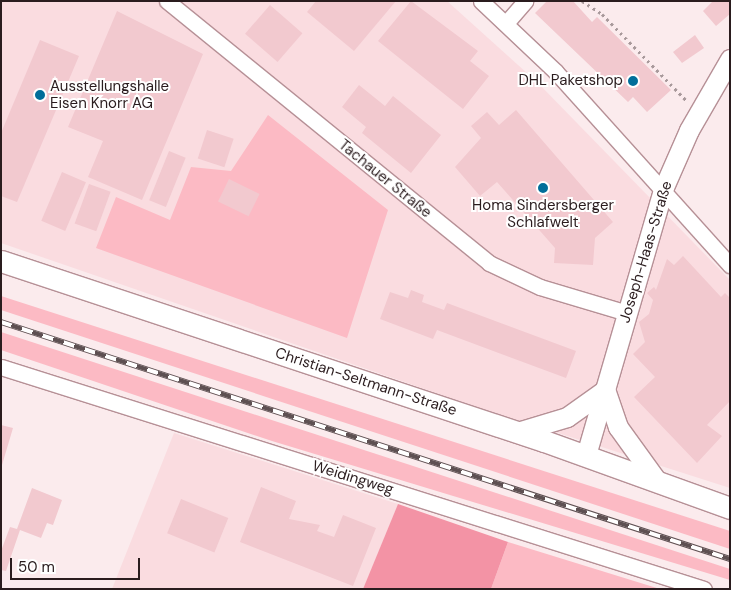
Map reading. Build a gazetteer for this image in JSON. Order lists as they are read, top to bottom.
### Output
{
  "streets": {
    "main road": ["Christian-Seltmann-Straße"],
    "street": ["Tachauer Straße", "Joseph-Haas-Straße", "Weidingweg"]
  },
  "crossings": [
    ["Tachauer Straße", "Joseph-Haas-Straße"],
    ["Joseph-Haas-Straße", "Christian-Seltmann-Straße"]
  ],
  "places": ["DHL Paketshop", "Ausstellungshalle Eisen Knorr AG", "Homa Sindersberger Schlafwelt"],
  "scale_bar": "50 m"
}
